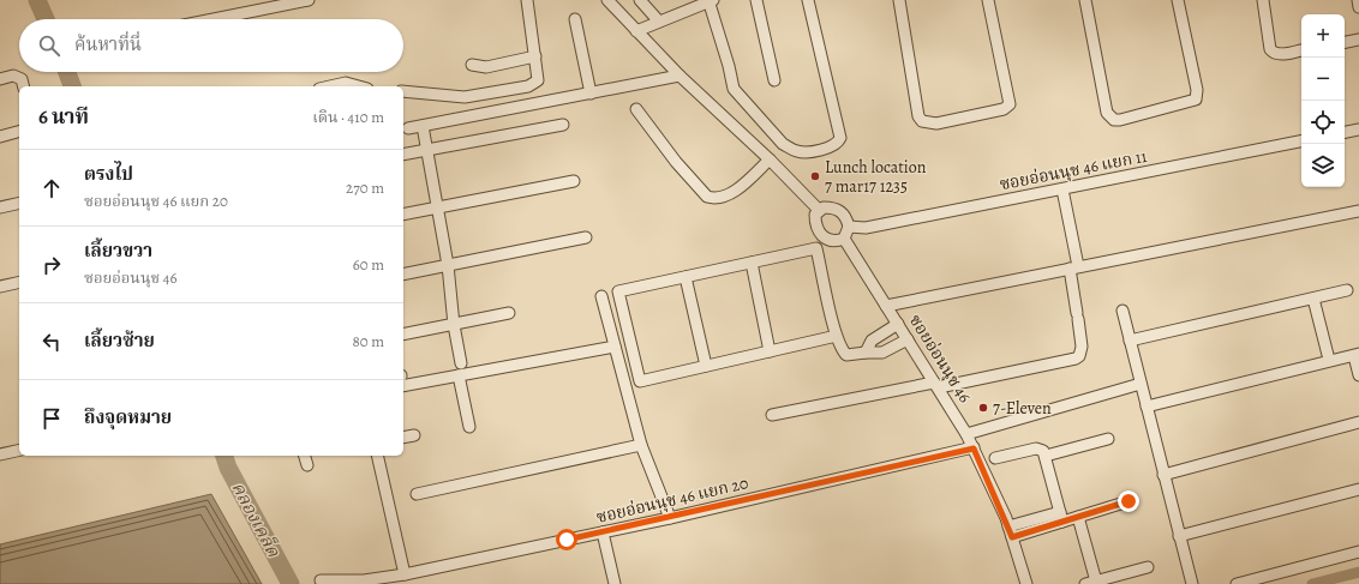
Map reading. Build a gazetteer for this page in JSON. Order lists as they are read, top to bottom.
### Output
{
  "streets": {
    "street": ["ซอยอ่อนนุช 46 แยก 11", "ซอยอ่อนนุช 46", "ซอยอ่อนนุช 46 แยก 20"]
  },
  "crossings": [
    ["ซอยอ่อนนุช 46 แยก 11", "ซอยอ่อนนุช 46"],
    ["ซอยอ่อนนุช 46", "ซอยอ่อนนุช 46 แยก 20"]
  ],
  "water": ["คลองเคล็ด"],
  "places": ["Lunch location 7 mar17 1235", "7-Eleven"],
  "page": {
    "map_buttons": ["+", "−"],
    "search": "ค้นหาที่นี่",
    "heading": ["6 นาที", "เดิน · 410 m"],
    "list": [
      ["ตรงไป", "ซอยอ่อนนุช 46 แยก 20", "270 m"],
      ["เลี้ยวขวา", "ซอยอ่อนนุช 46", "60 m"],
      ["เลี้ยวซ้าย", "80 m"],
      "ถึงจุดหมาย"
    ]
  }
}
